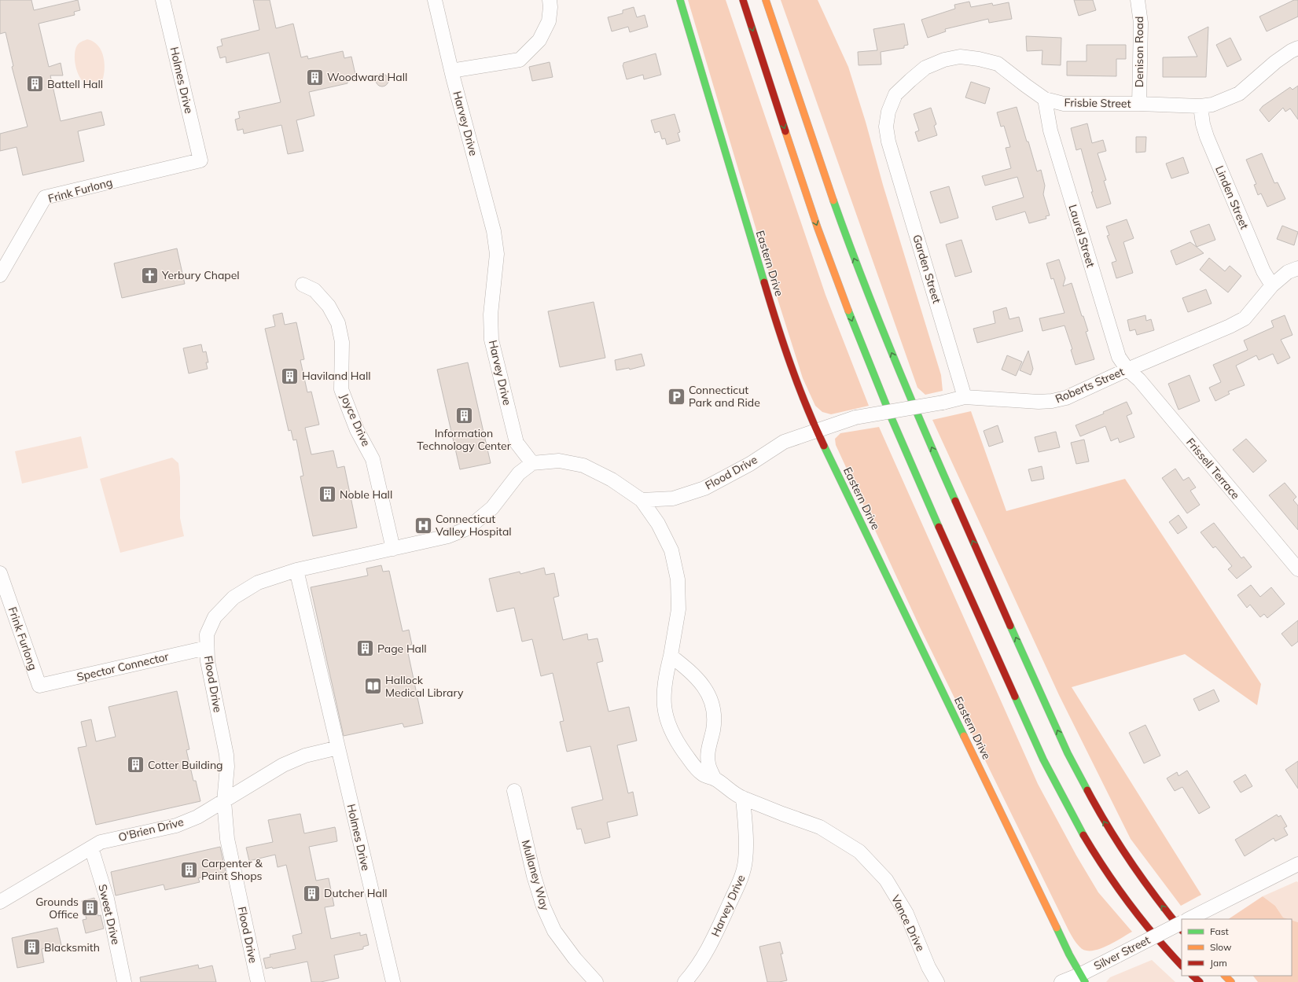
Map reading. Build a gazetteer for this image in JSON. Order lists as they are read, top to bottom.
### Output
{
  "streets": {
    "main road": ["Eastern Drive"],
    "street": [
      "Denison Road",
      "Holmes Drive",
      "Frisbie Street",
      "Harvey Drive",
      "Frink Furlong",
      "Linden Street",
      "Laurel Street",
      "Garden Street",
      "Roberts Street",
      "Joyce Drive",
      "Frissell Terrace",
      "Flood Drive",
      "Spector Connector",
      "O'Brien Drive",
      "Mullaney Way",
      "Sweet Drive",
      "Vance Drive",
      "Silver Street"
    ]
  },
  "crossings": [
    ["Denison Road", "Frisbie Street"],
    ["Holmes Drive", "Frink Furlong"],
    ["Holmes Drive", "Flood Drive"],
    ["Holmes Drive", "O'Brien Drive"],
    ["Frisbie Street", "Linden Street"],
    ["Frisbie Street", "Laurel Street"],
    ["Frisbie Street", "Garden Street"],
    ["Harvey Drive", "Flood Drive"],
    ["Harvey Drive", "Vance Drive"],
    ["Frink Furlong", "Spector Connector"],
    ["Linden Street", "Roberts Street"],
    ["Laurel Street", "Roberts Street"],
    ["Laurel Street", "Frissell Terrace"],
    ["Eastern Drive", "Roberts Street"],
    ["Eastern Drive", "Flood Drive"],
    ["Eastern Drive", "Silver Street"],
    ["Garden Street", "Roberts Street"],
    ["Roberts Street", "Frissell Terrace"],
    ["Roberts Street", "Flood Drive"],
    ["Joyce Drive", "Flood Drive"],
    ["Flood Drive", "Spector Connector"],
    ["Flood Drive", "O'Brien Drive"],
    ["O'Brien Drive", "Sweet Drive"]
  ],
  "places": {
    "building": [
      "Woodward Hall",
      "Battell Hall",
      "Haviland Hall",
      "Information Technology Center",
      "Noble Hall",
      "Page Hall",
      "Cotter Building",
      "Carpenter & Paint Shops",
      "Dutcher Hall",
      "Grounds Office",
      "Blacksmith"
    ],
    "church": ["Yerbury Chapel"],
    "parking": ["Connecticut Park and Ride"],
    "hospital": ["Connecticut Valley Hospital"],
    "library": ["Hallock Medical Library"]
  },
  "legend": ["Fast", "Slow", "Jam"]
}
